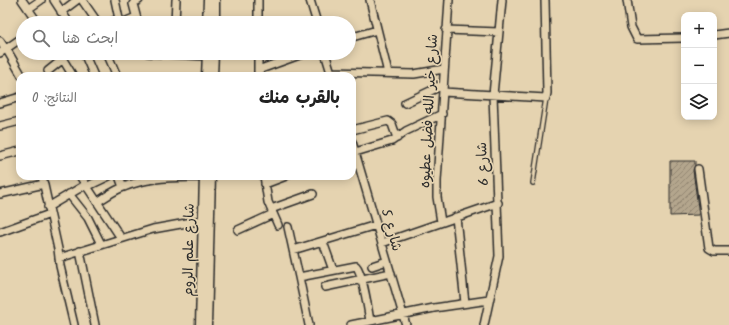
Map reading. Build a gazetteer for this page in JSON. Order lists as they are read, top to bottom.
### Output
{
  "streets": {
    "street": [
      "شارع خير الله فضل عطيوه",
      "شارع 6",
      "شارع 5",
      "شارع علم الروم"
    ]
  },
  "page": {
    "map_buttons": ["+", "−"],
    "search": "ابحث هنا",
    "heading": ["بالقرب منك", "النتائج: 0"]
  }
}
